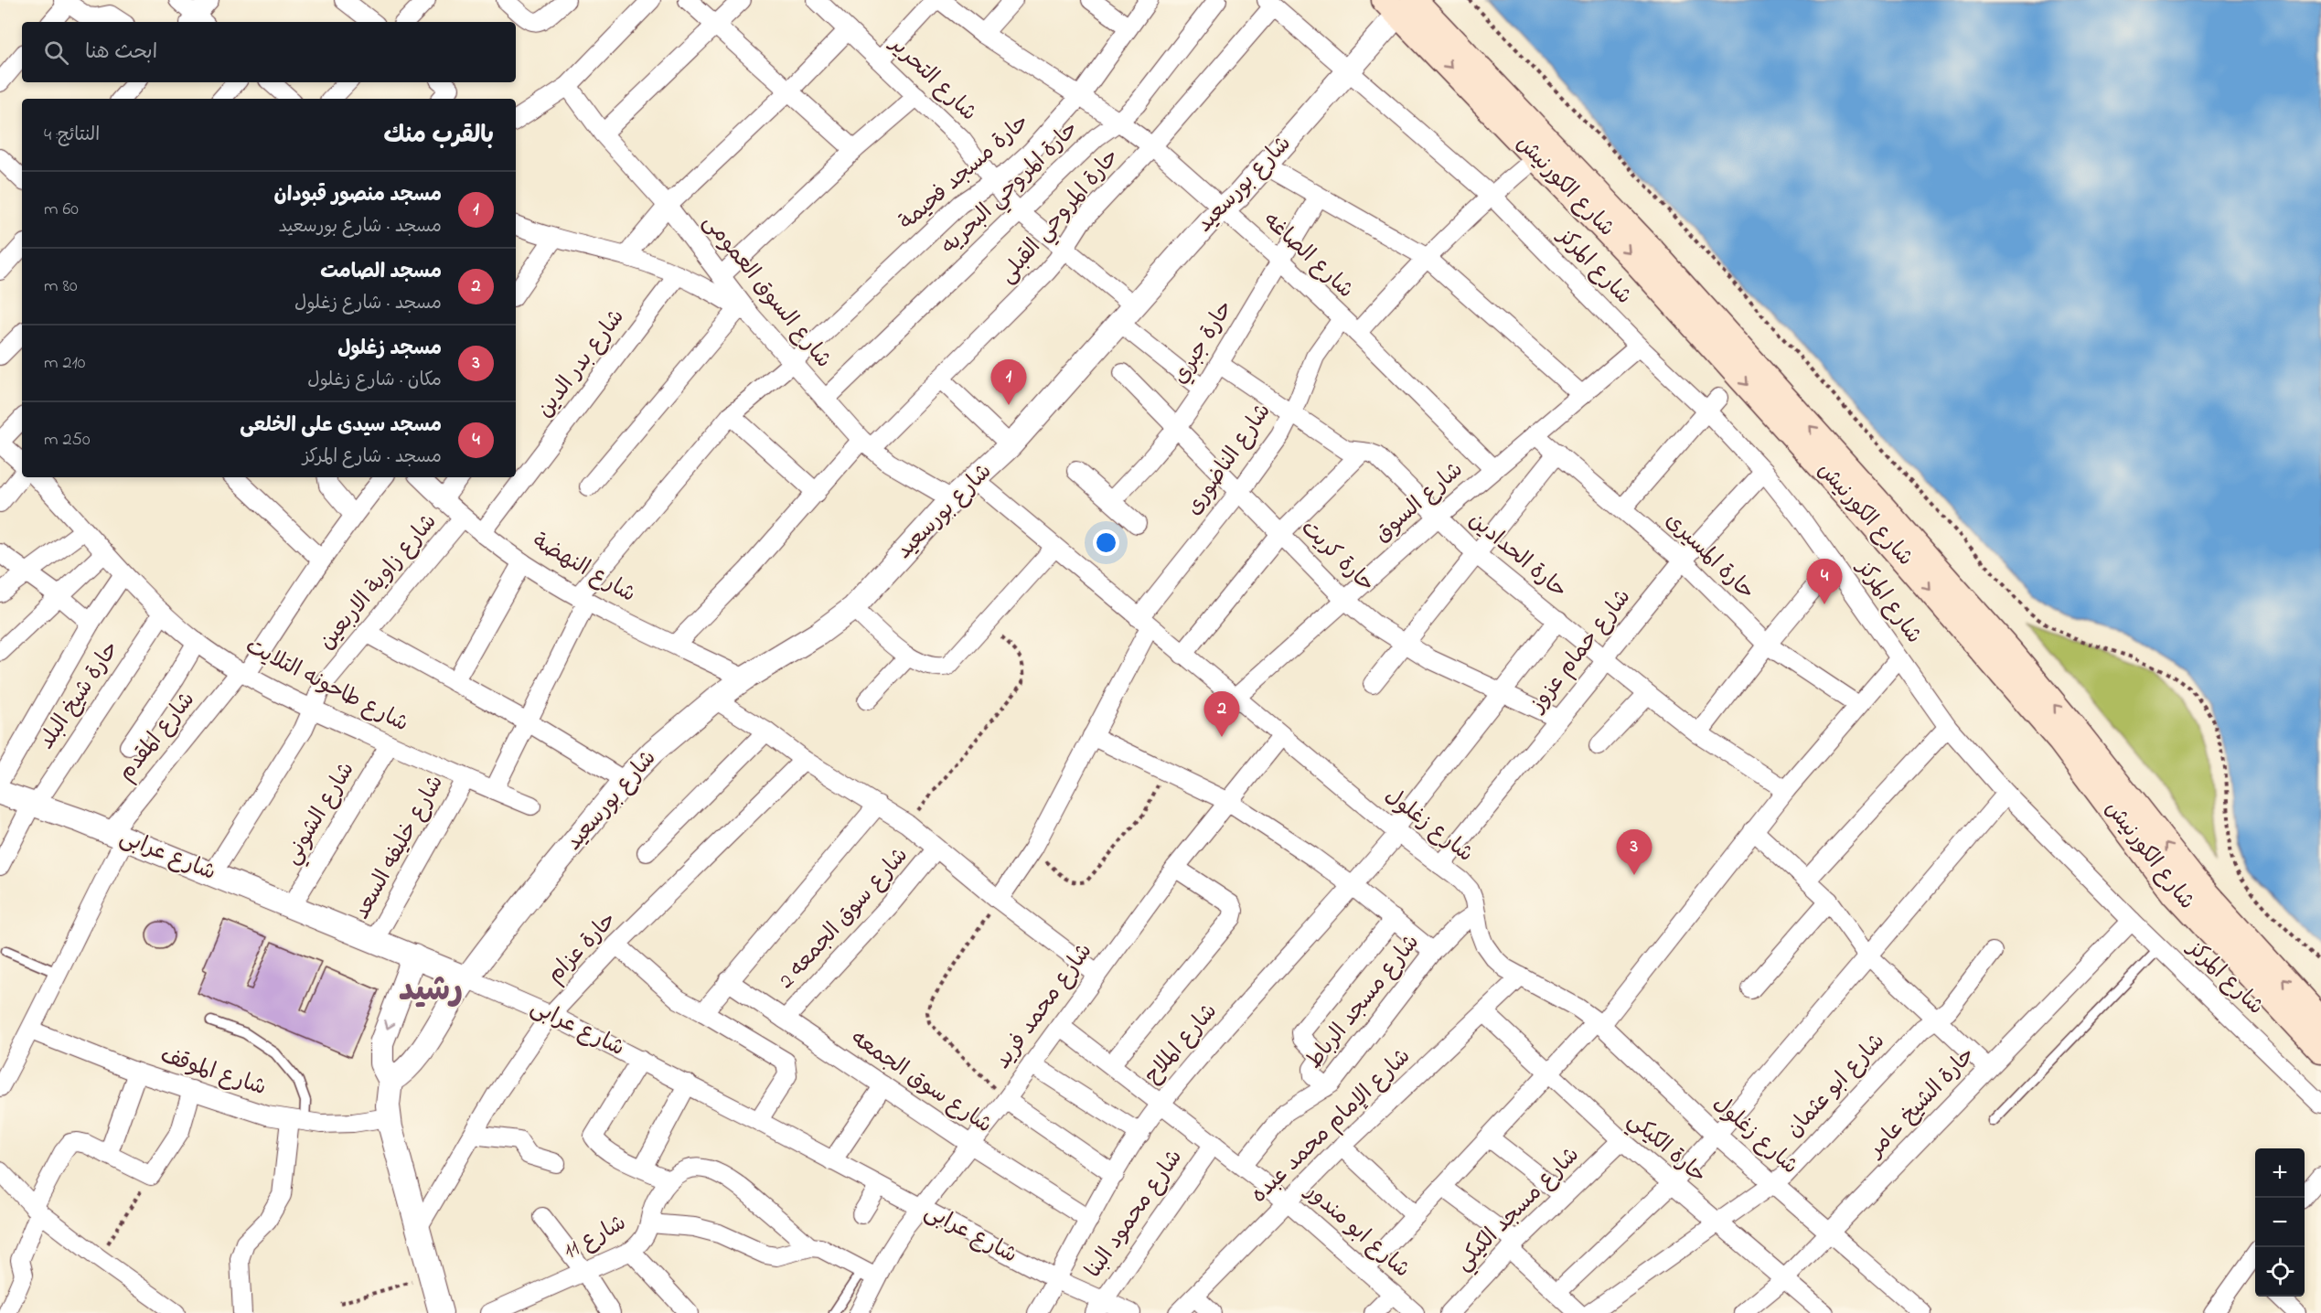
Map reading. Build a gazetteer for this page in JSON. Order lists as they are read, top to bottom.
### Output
{
  "streets": {
    "main road": ["شارع الكورنيش"],
    "street": [
      "شارع التحرير",
      "حارة مسجد فحيمة",
      "شارع بورسعيد",
      "حارة المروحي البحريه",
      "حارة المروحي القبلى",
      "شارع الصاغه",
      "شارع المركز",
      "شارع السوق العمومى",
      "حارة جبري",
      "شارع بدر الدين",
      "شارع الناضورى",
      "شارع السوق",
      "حارة الحدادين",
      "حارة كريت",
      "حارة المسيرى",
      "شارع النهضة",
      "شارع زاوية الاربعين",
      "شارع حمام عزوز",
      "شارع طاحونه التلايت",
      "حارة شيخ البلد",
      "شارع المقدم",
      "شارع الشوني",
      "شارع زغلول",
      "شارع خليفه السعد",
      "شارع عرابى",
      "شارع سوق الجمعه 2",
      "حارة عزام",
      "شارع مسجد الرباط",
      "شارع محمد فريد",
      "شارع الملاح",
      "شارع الموقف",
      "شارع سوق الجمعه",
      "شارع ابو عثمان",
      "حارة الشيخ عامر",
      "شارع الإمام محمد عبده",
      "حارة الكيكي",
      "شارع مسجد الكيكي",
      "شارع محمود البنا",
      "شارع ابو مندور",
      "شارع 11"
    ]
  },
  "crossings": [
    ["شارع التحرير", "حارة مسجد فحيمة"],
    ["شارع التحرير", "شارع بورسعيد"],
    ["شارع التحرير", "حارة المروحي البحريه"],
    ["شارع التحرير", "حارة المروحي القبلى"],
    ["شارع التحرير", "حارة جبري"],
    ["حارة مسجد فحيمة", "شارع الصاغه"],
    ["حارة مسجد فحيمة", "شارع السوق العمومى"],
    ["حارة مسجد فحيمة", "شارع النهضة"],
    ["حارة مسجد فحيمة", "شارع طاحونه التلايت"],
    ["شارع بورسعيد", "شارع الكورنيش"],
    ["شارع بورسعيد", "شارع الصاغه"],
    ["شارع بورسعيد", "شارع المركز"],
    ["شارع بورسعيد", "شارع السوق العمومى"],
    ["شارع بورسعيد", "شارع النهضة"],
    ["شارع بورسعيد", "شارع زغلول"],
    ["شارع بورسعيد", "شارع عرابى"],
    ["حارة المروحي البحريه", "شارع الصاغه"],
    ["حارة المروحي البحريه", "شارع السوق العمومى"],
    ["حارة المروحي القبلى", "شارع الصاغه"],
    ["حارة المروحي القبلى", "شارع المركز"],
    ["حارة المروحي القبلى", "شارع السوق العمومى"],
    ["حارة المروحي القبلى", "شارع النهضة"],
    ["شارع الصاغه", "حارة جبري"],
    ["شارع الصاغه", "شارع الناضورى"],
    ["شارع الصاغه", "شارع السوق"],
    ["شارع المركز", "شارع السوق"],
    ["شارع المركز", "شارع حمام عزوز"],
    ["شارع المركز", "حارة الشيخ عامر"],
    ["حارة جبري", "حارة الحدادين"],
    ["حارة جبري", "حارة كريت"],
    ["شارع بدر الدين", "شارع النهضة"],
    ["شارع الناضورى", "حارة الحدادين"],
    ["شارع الناضورى", "حارة كريت"],
    ["شارع الناضورى", "شارع زغلول"],
    ["شارع السوق", "حارة الحدادين"],
    ["شارع السوق", "حارة كريت"],
    ["شارع السوق", "حارة المسيرى"],
    ["شارع السوق", "شارع زغلول"],
    ["حارة الحدادين", "شارع حمام عزوز"],
    ["حارة الحدادين", "شارع الملاح"],
    ["حارة كريت", "شارع حمام عزوز"],
    ["حارة كريت", "شارع الملاح"],
    ["حارة المسيرى", "شارع حمام عزوز"],
    ["شارع النهضة", "شارع زاوية الاربعين"],
    ["شارع زاوية الاربعين", "شارع طاحونه التلايت"],
    ["شارع زاوية الاربعين", "شارع عرابى"],
    ["شارع حمام عزوز", "شارع زغلول"],
    ["شارع طاحونه التلايت", "حارة شيخ البلد"],
    ["شارع طاحونه التلايت", "شارع المقدم"],
    ["شارع طاحونه التلايت", "شارع الشوني"],
    ["شارع طاحونه التلايت", "شارع خليفه السعد"],
    ["حارة شيخ البلد", "شارع عرابى"],
    ["شارع المقدم", "شارع عرابى"],
    ["شارع المقدم", "شارع الموقف"],
    ["شارع الشوني", "شارع عرابى"],
    ["شارع زغلول", "شارع مسجد الرباط"],
    ["شارع زغلول", "شارع محمد فريد"],
    ["شارع زغلول", "شارع الملاح"],
    ["شارع زغلول", "شارع ابو عثمان"],
    ["شارع زغلول", "حارة الشيخ عامر"],
    ["شارع زغلول", "شارع الإمام محمد عبده"],
    ["شارع خليفه السعد", "شارع عرابى"],
    ["شارع عرابى", "حارة عزام"],
    ["شارع عرابى", "شارع محمد فريد"],
    ["شارع عرابى", "شارع الملاح"],
    ["شارع عرابى", "شارع محمود البنا"],
    ["شارع سوق الجمعه 2", "شارع سوق الجمعه"],
    ["شارع مسجد الرباط", "شارع ابو مندور"],
    ["شارع محمد فريد", "شارع سوق الجمعه"],
    ["شارع محمد فريد", "شارع ابو مندور"],
    ["شارع الملاح", "شارع سوق الجمعه"],
    ["شارع الملاح", "شارع ابو مندور"],
    ["شارع ابو عثمان", "حارة الكيكي"],
    ["حارة الشيخ عامر", "حارة الكيكي"],
    ["شارع الإمام محمد عبده", "حارة الكيكي"],
    ["شارع الإمام محمد عبده", "شارع ابو مندور"],
    ["حارة الكيكي", "شارع مسجد الكيكي"],
    ["شارع محمود البنا", "شارع ابو مندور"]
  ],
  "districts": ["رشيد"],
  "page": {
    "search": "ابحث هنا",
    "heading": ["بالقرب منك", "النتائج: 4"],
    "list": [
      {
        "mark": "1",
        "name": "مسجد منصور قبودان",
        "note": "مسجد · شارع بورسعيد",
        "value": "60 m"
      },
      {
        "mark": "2",
        "name": "مسجد الصامت",
        "note": "مسجد · شارع زغلول",
        "value": "80 m"
      },
      {
        "mark": "3",
        "name": "مسجد زغلول",
        "note": "مكان · شارع زغلول",
        "value": "210 m"
      },
      {
        "mark": "4",
        "name": "مسجد سيدى على الخلعى",
        "note": "مسجد · شارع المركز",
        "value": "250 m"
      }
    ],
    "pins": [
      "1",
      "4",
      "2",
      "3"
    ],
    "map_buttons": ["+", "−"]
  }
}
